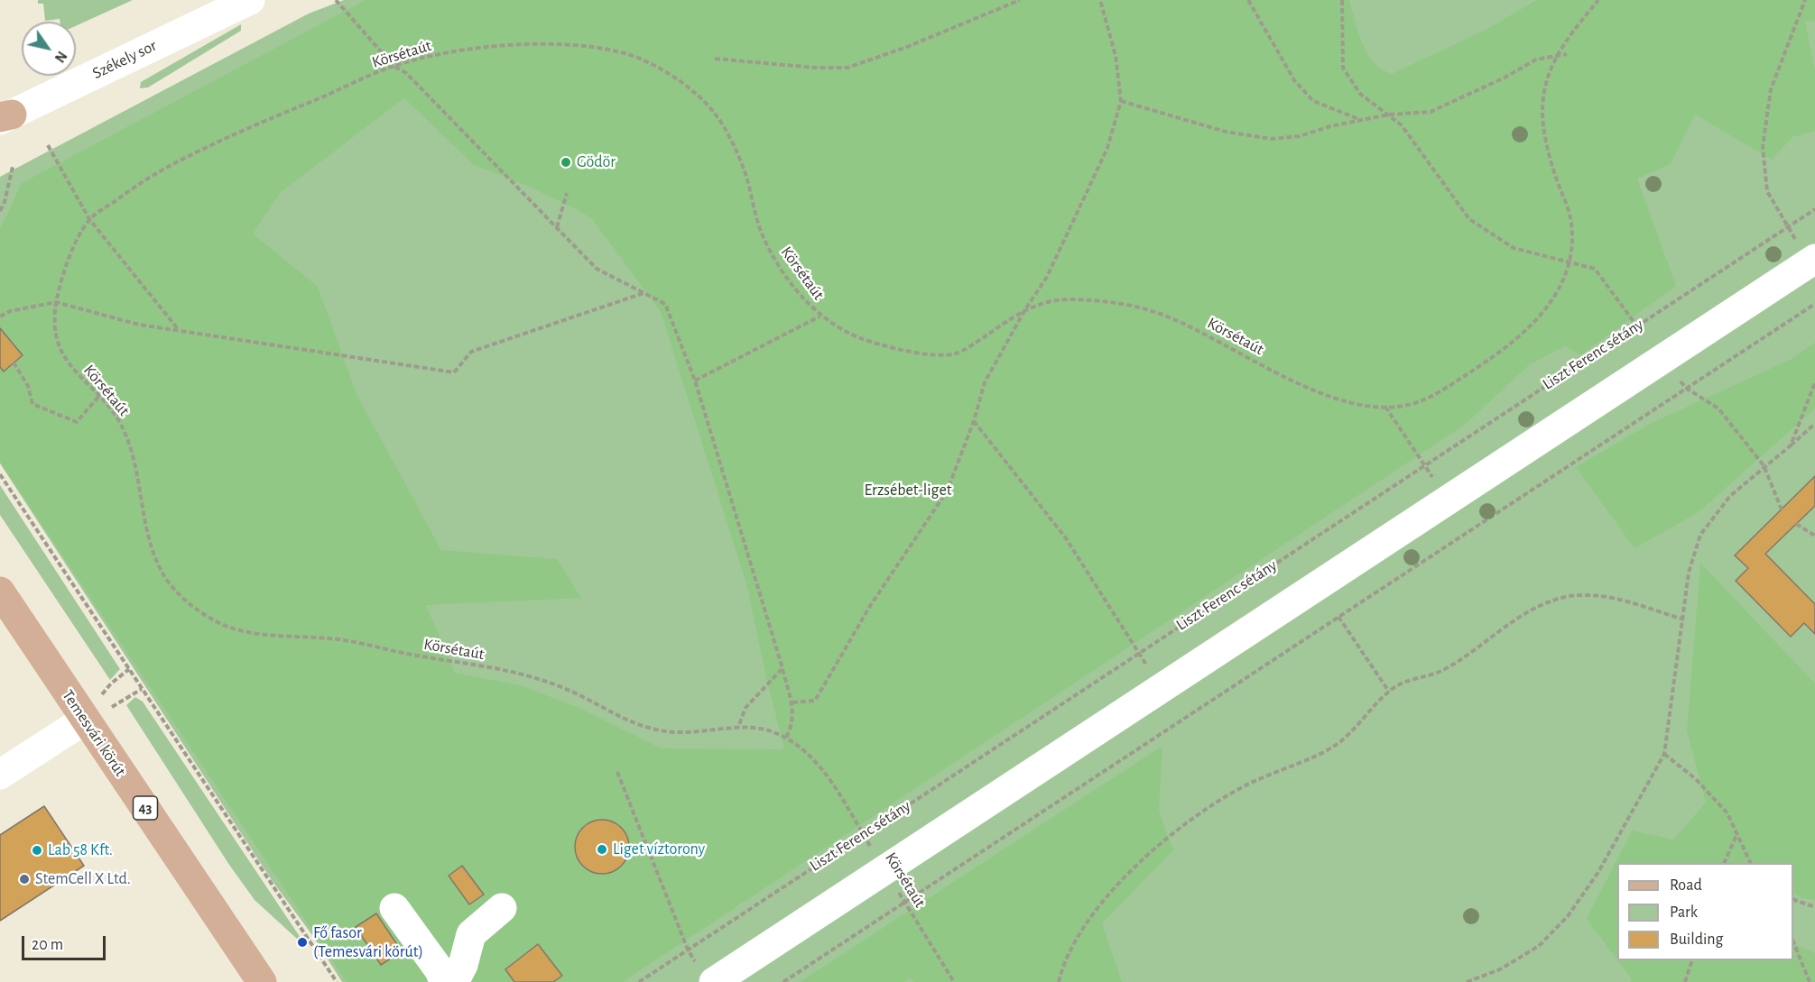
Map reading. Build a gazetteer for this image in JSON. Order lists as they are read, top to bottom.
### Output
{
  "streets": {
    "main road": ["Temesvári körút", "43"],
    "street": ["Székely sor"],
    "path": ["Körsétaút", "Liszt Ferenc sétány"]
  },
  "crossings": [
    ["Körsétaút", "Liszt Ferenc sétány"]
  ],
  "parks": ["Erzsébet-liget"],
  "places": [
    "Gödör",
    "Liget víztorony",
    "Lab 58 Kft.",
    "StemCell X Ltd.",
    "Fő fasor (Temesvári körút)"
  ],
  "legend": ["Road", "Park", "Building"],
  "scale_bar": "20 m",
  "north": "bottom right"
}
